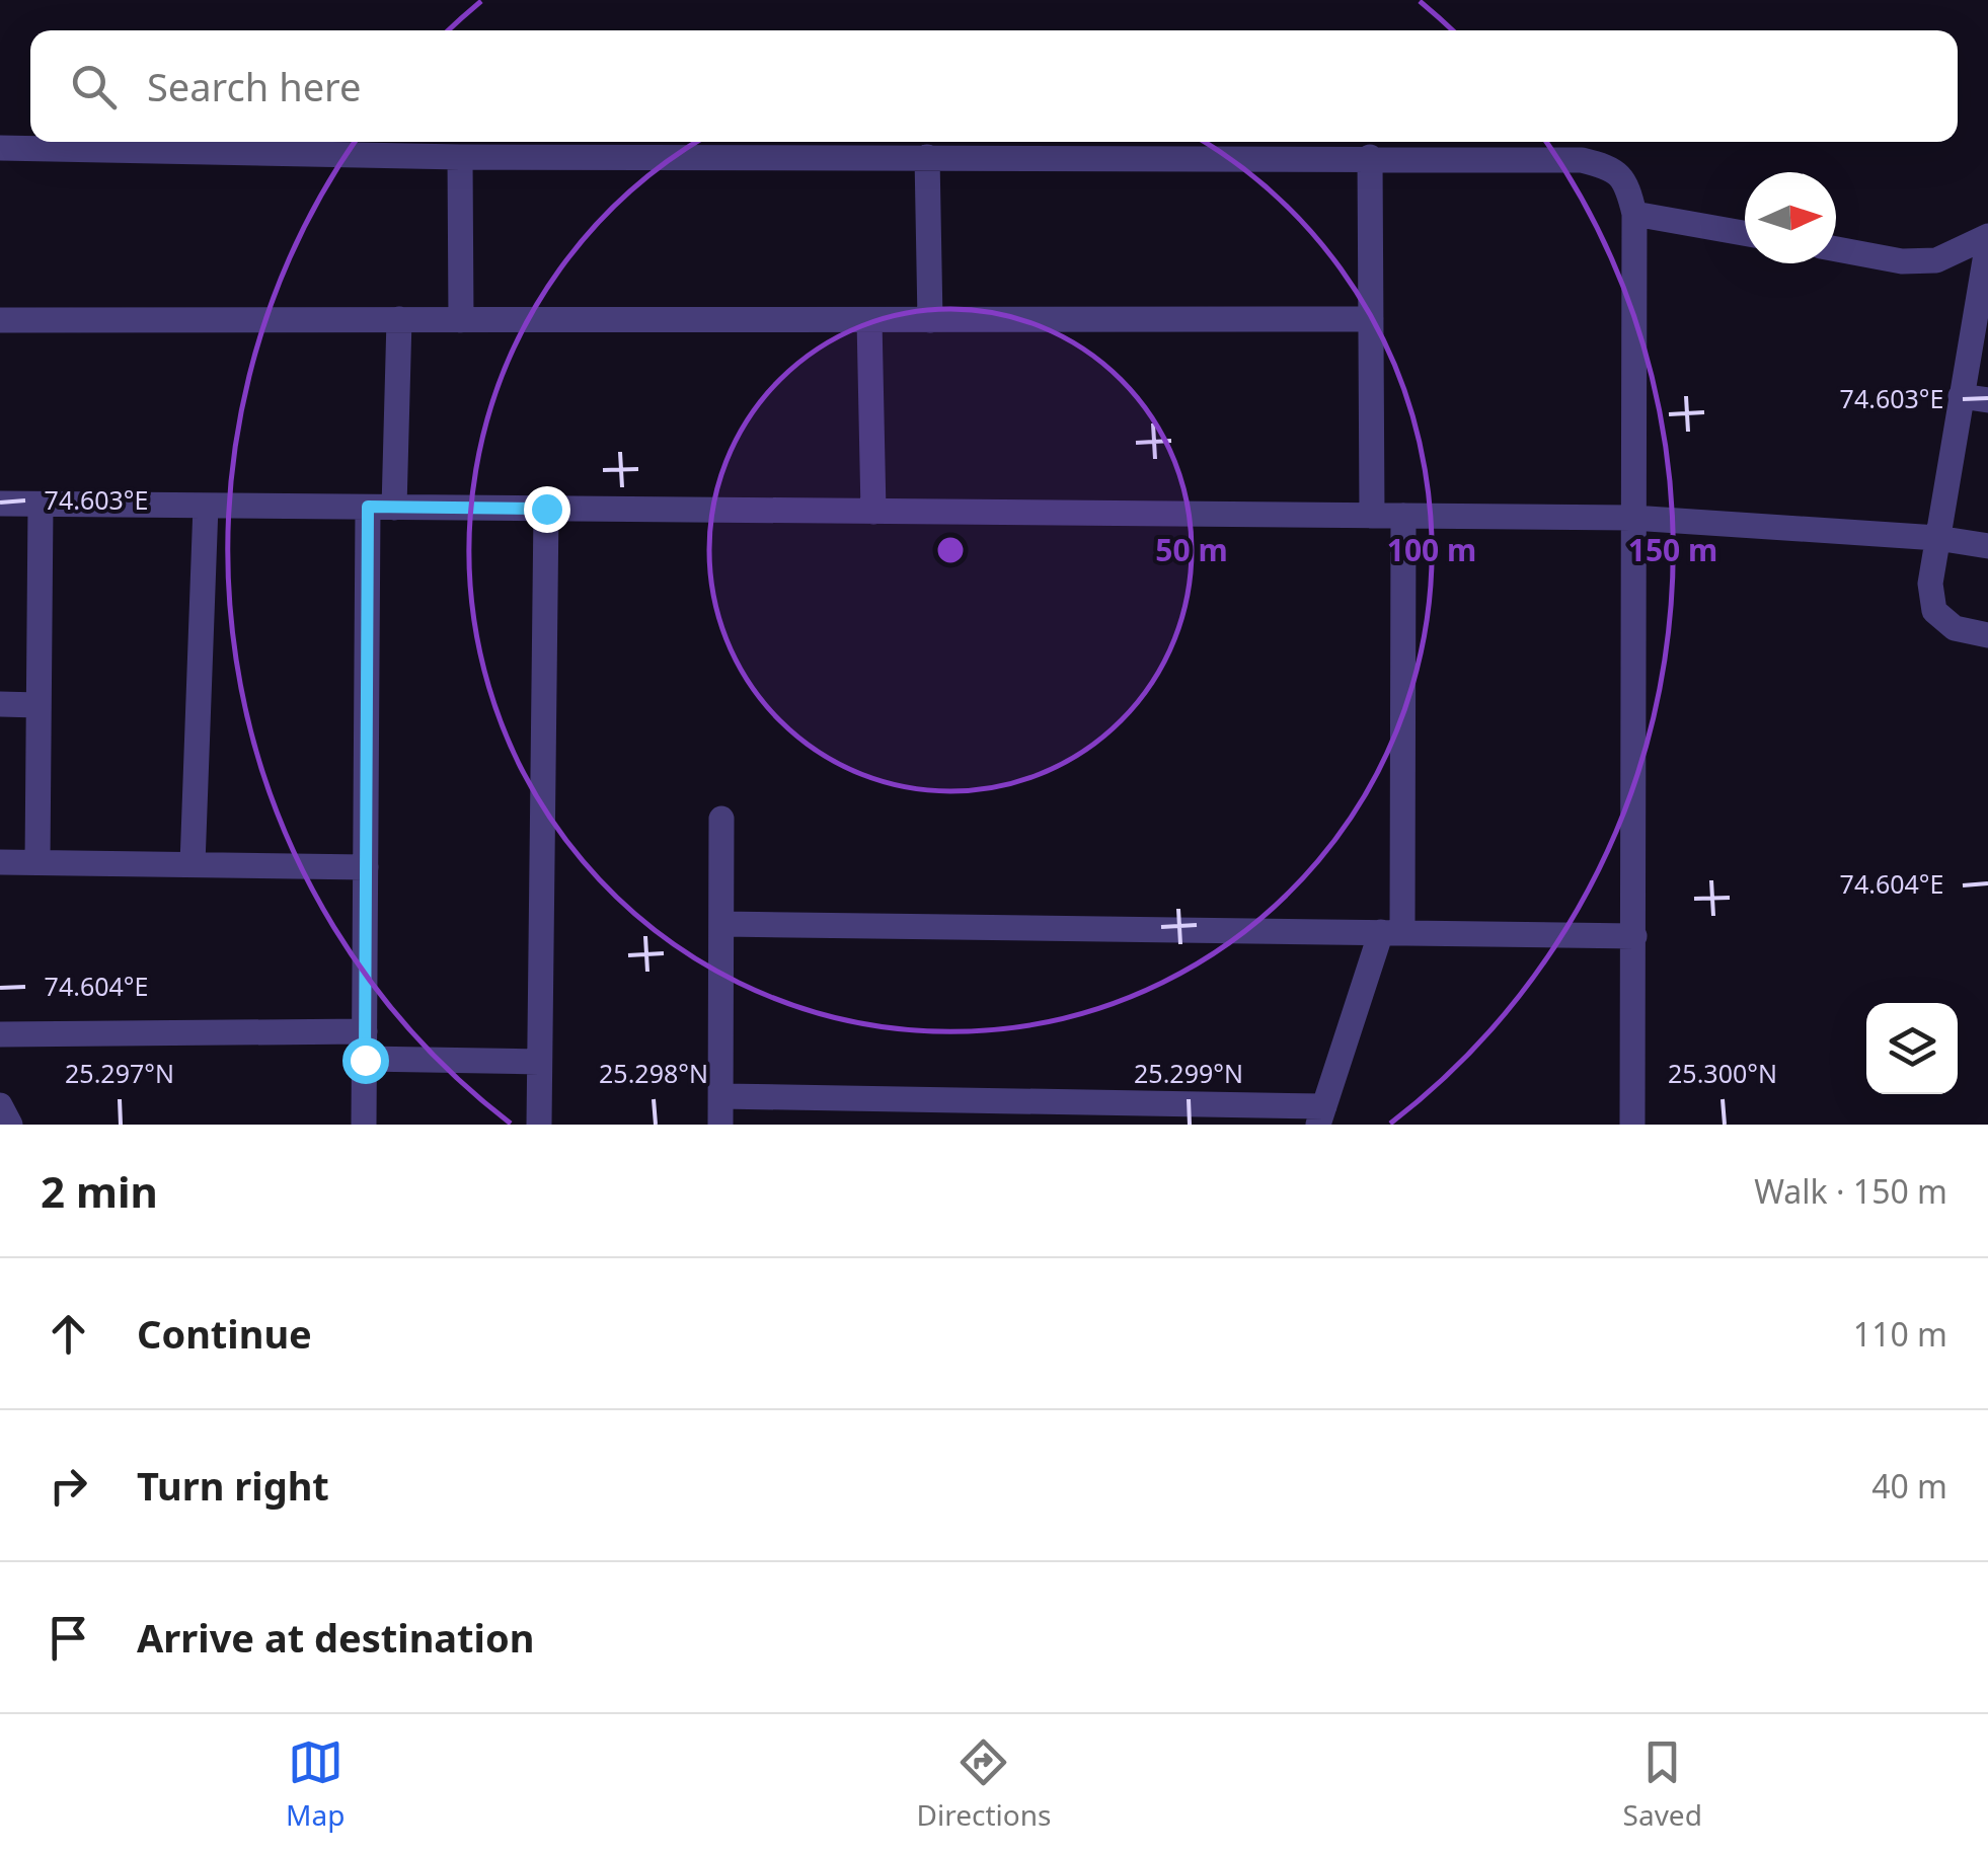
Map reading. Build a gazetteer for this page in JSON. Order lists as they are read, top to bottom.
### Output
{
  "north": "right",
  "page": {
    "search": "Search here",
    "heading": ["2 min", "Walk · 150 m"],
    "list": [
      ["Continue", "110 m"],
      ["Turn right", "40 m"],
      "Arrive at destination"
    ],
    "nav": ["Map", "Directions", "Saved"]
  },
  "coordinates": [
    "74.603°E",
    "74.604°E",
    "25.297°N",
    "25.298°N",
    "25.299°N",
    "25.300°N"
  ],
  "rings": ["50 m", "100 m", "150 m"]
}
